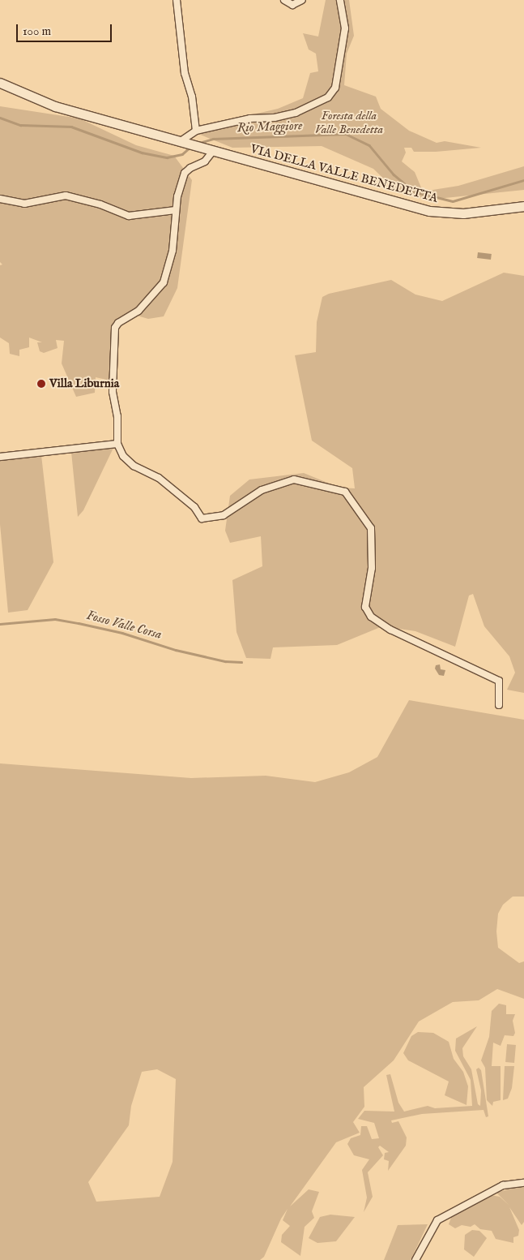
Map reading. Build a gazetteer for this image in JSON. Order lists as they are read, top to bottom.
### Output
{
  "streets": {
    "main road": ["VIA DELLA VALLE BENEDETTA"]
  },
  "water": ["Rio Maggiore", "Fosso Valle Corsa"],
  "parks": ["Foresta della Valle Benedetta"],
  "places": ["Villa Liburnia"],
  "scale_bar": "100 m"
}
